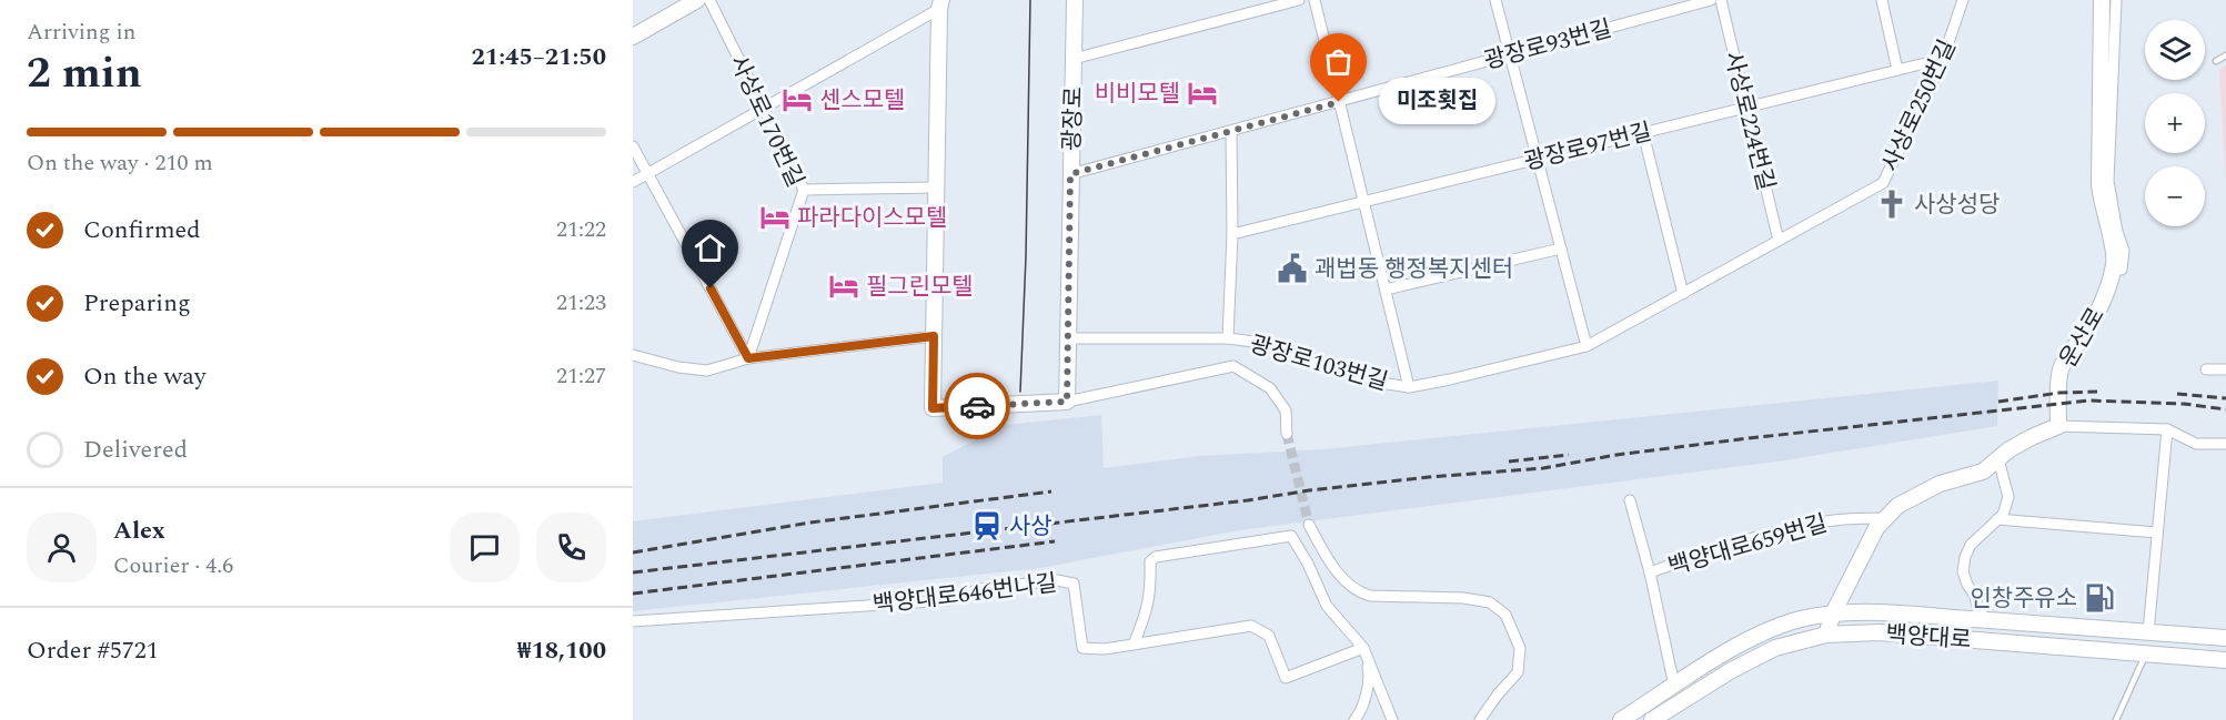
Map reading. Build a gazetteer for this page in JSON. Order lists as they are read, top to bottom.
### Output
{
  "streets": {
    "main road": ["광장로", "운산로", "백양대로"],
    "street": [
      "광장로93번길",
      "사상로250번길",
      "사상로170번길",
      "사상로224번길",
      "광장로97번길",
      "광장로103번길",
      "백양대로659번길",
      "백양대로646번나길"
    ]
  },
  "crossings": [
    ["광장로93번길", "광장로"],
    ["사상로250번길", "사상로224번길"],
    ["사상로250번길", "광장로97번길"],
    ["사상로250번길", "광장로103번길"],
    ["광장로", "광장로103번길"],
    ["사상로224번길", "광장로97번길"],
    ["광장로97번길", "광장로103번길"],
    ["백양대로659번길", "백양대로"]
  ],
  "places": {
    "hotel": [
      "비비모텔",
      "센스모텔",
      "파라다이스모텔",
      "필그린모텔"
    ],
    "other": ["미조횟집"],
    "church": ["사상성당"],
    "public building": ["괘법동 행정복지센터"],
    "station": ["사상"],
    "fuel station": ["인창주유소"]
  },
  "page": {
    "heading": ["2 min", "Arriving in", "21:45–21:50"],
    "panel": [
      "Alex",
      "Courier · 4.6",
      "Order #5721",
      "₩18,100"
    ],
    "map_buttons": ["+", "−"],
    "bubble": "미조횟집",
    "bar": "On the way · 210 m",
    "list": [
      ["Confirmed", "21:22"],
      ["Preparing", "21:23"],
      ["On the way", "21:27"],
      "Delivered"
    ]
  }
}
